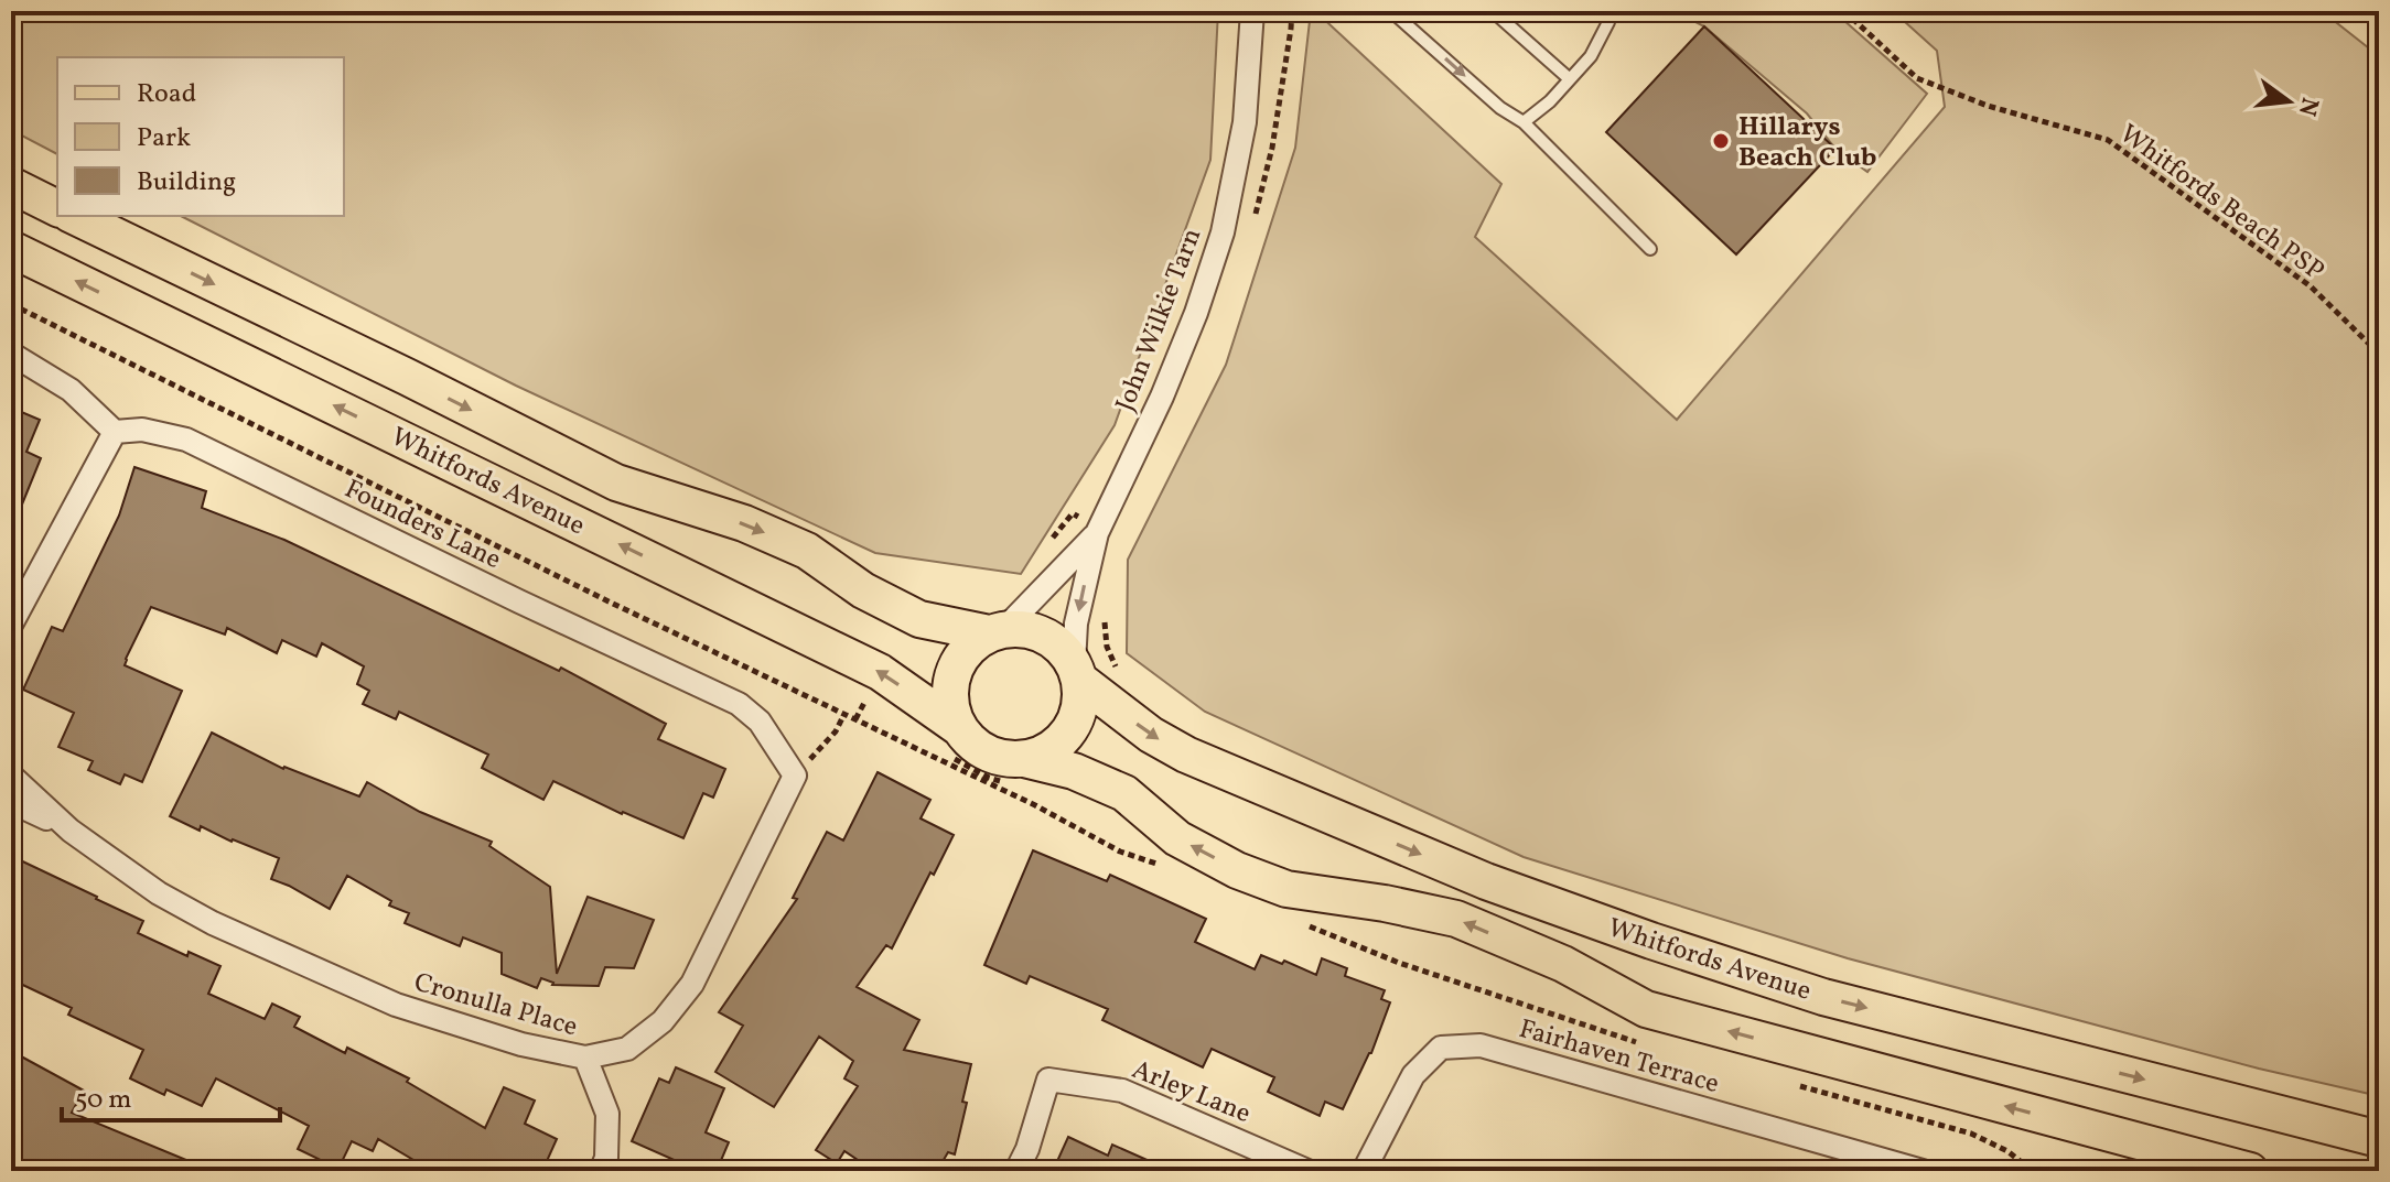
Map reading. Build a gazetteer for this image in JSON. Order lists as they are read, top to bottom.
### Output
{
  "streets": {
    "main road": ["Whitfords Avenue"],
    "street": [
      "John Wilkie Tarn",
      "Founders Lane",
      "Cronulla Place",
      "Fairhaven Terrace",
      "Arley Lane"
    ],
    "path": ["Whitfords Beach PSP"]
  },
  "crossings": [
    ["John Wilkie Tarn", "Whitfords Avenue"],
    ["Founders Lane", "Cronulla Place"]
  ],
  "places": ["Hillarys Beach Club"],
  "legend": ["Road", "Park", "Building"],
  "scale_bar": "50 m",
  "north": "right"
}
